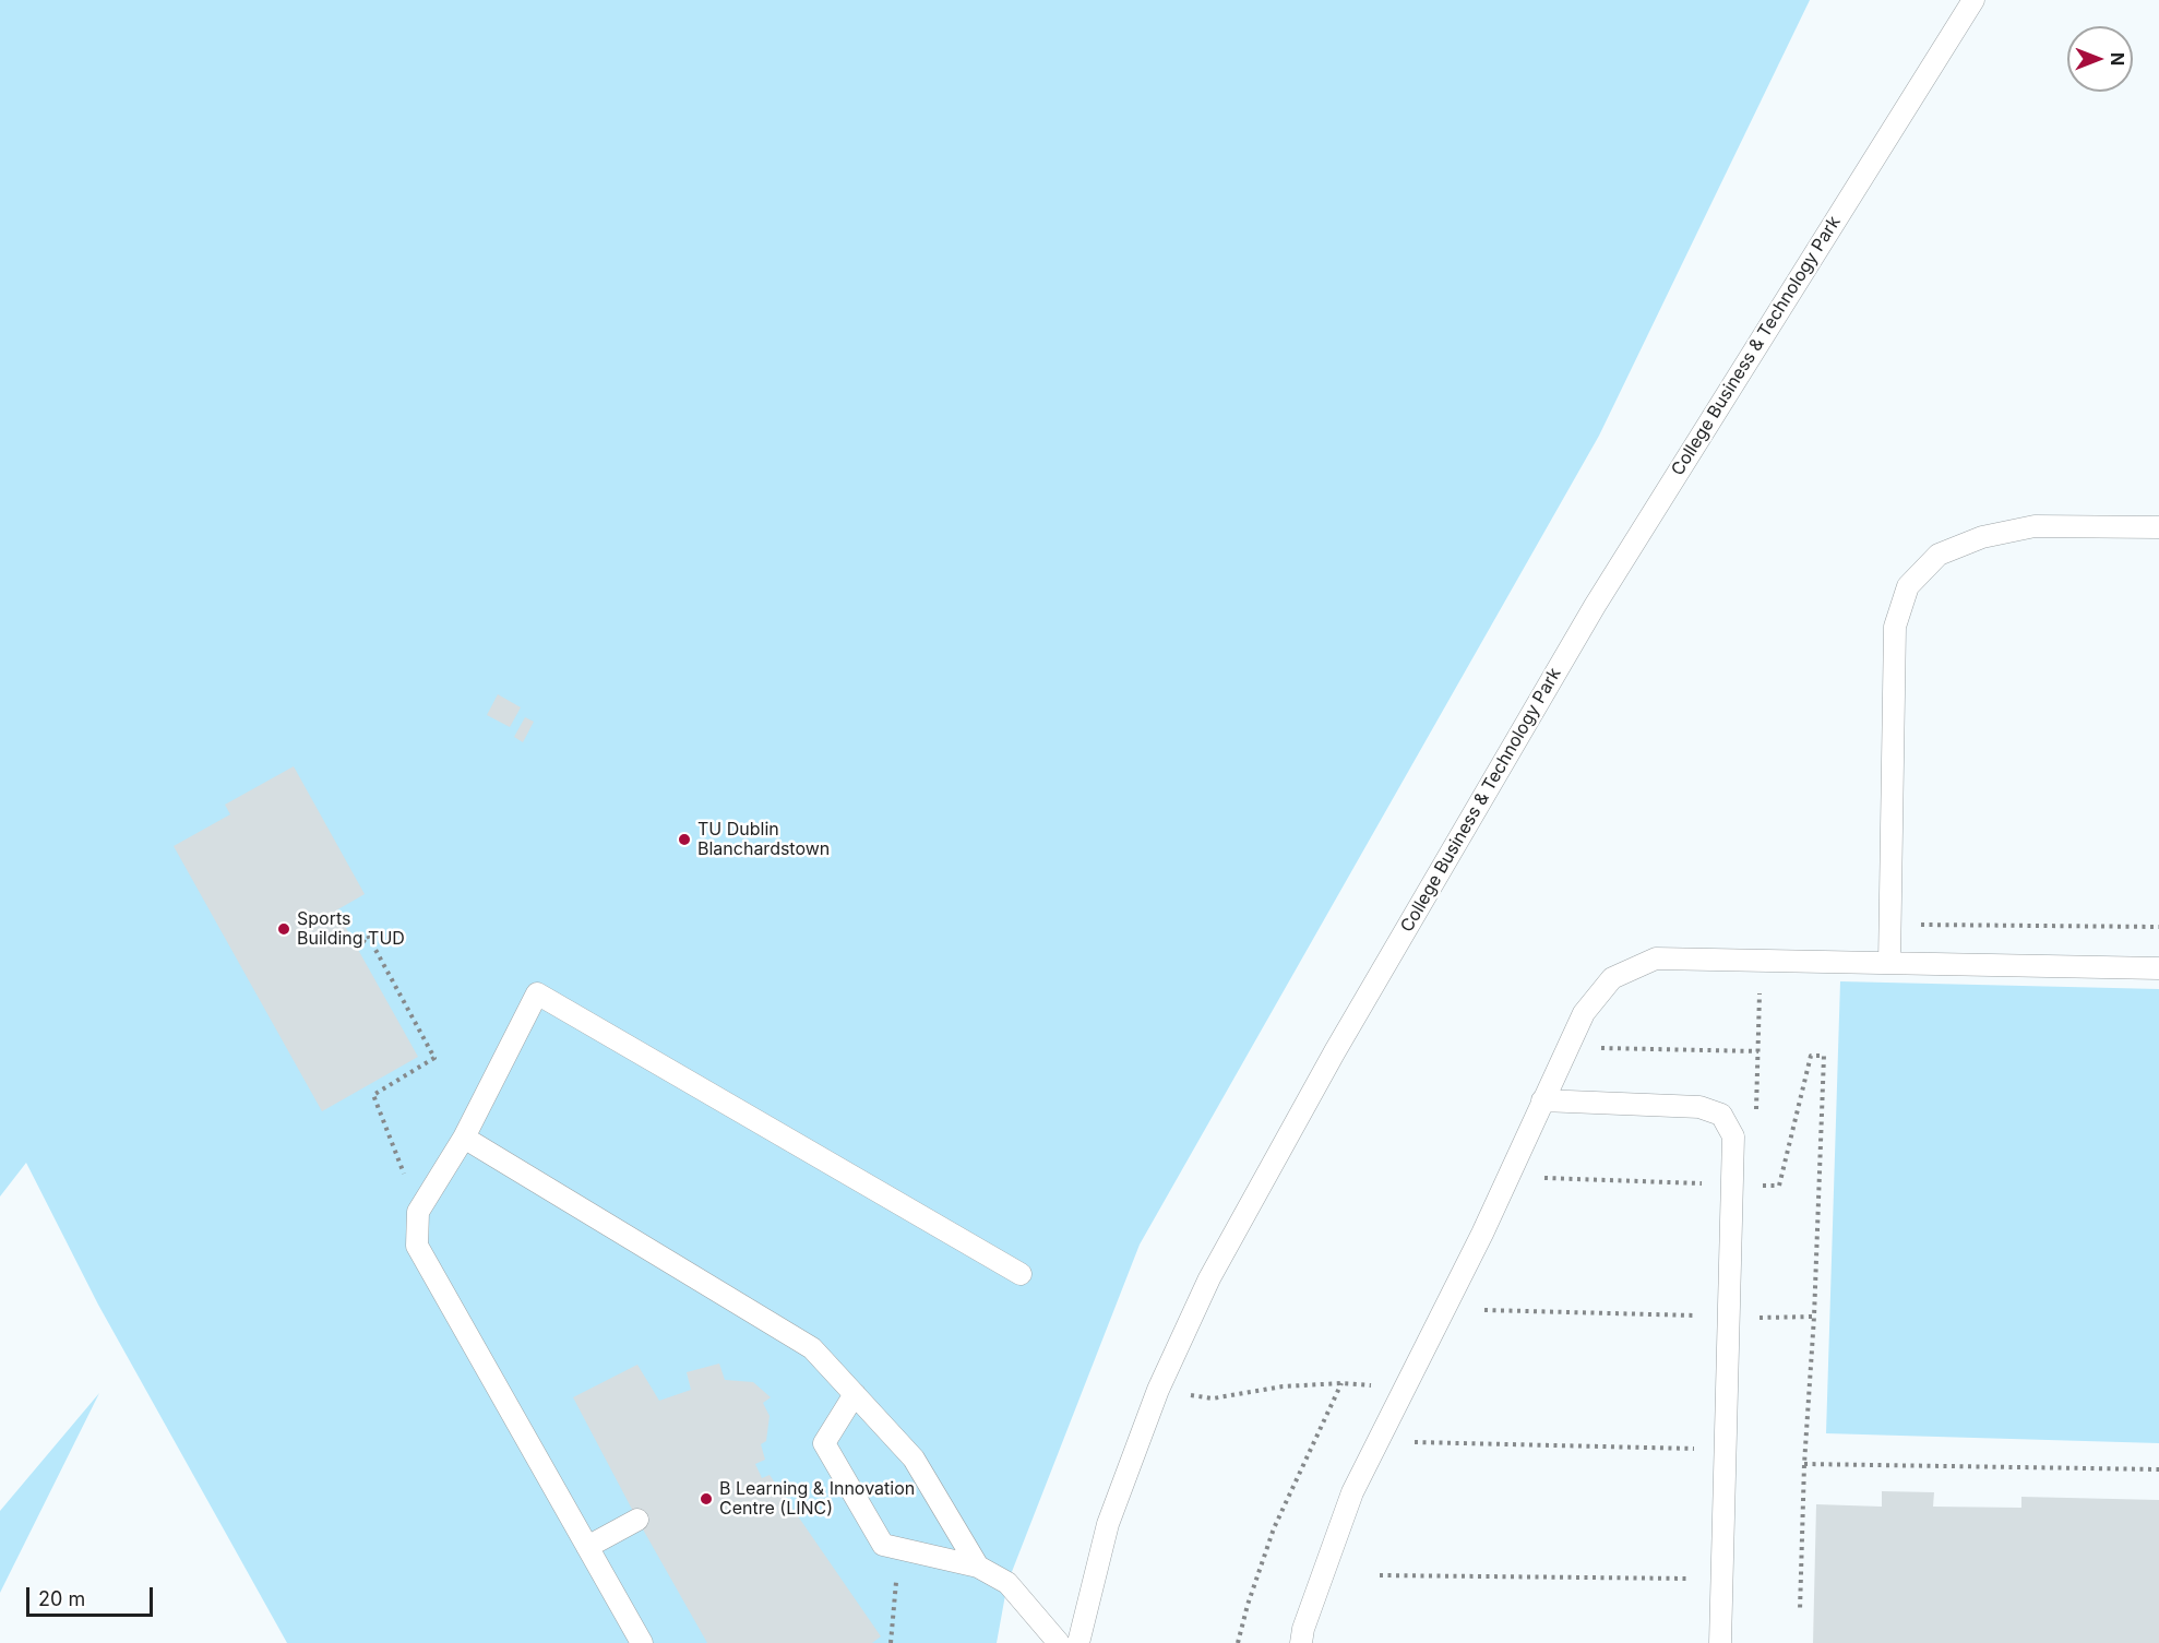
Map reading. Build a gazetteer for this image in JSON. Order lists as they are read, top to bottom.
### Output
{
  "streets": {
    "lane": ["College Business & Technology Park"]
  },
  "places": ["TU Dublin Blanchardstown", "Sports Building TUD", "B Learning & Innovation Centre (LINC)"],
  "scale_bar": "20 m",
  "north": "right"
}
